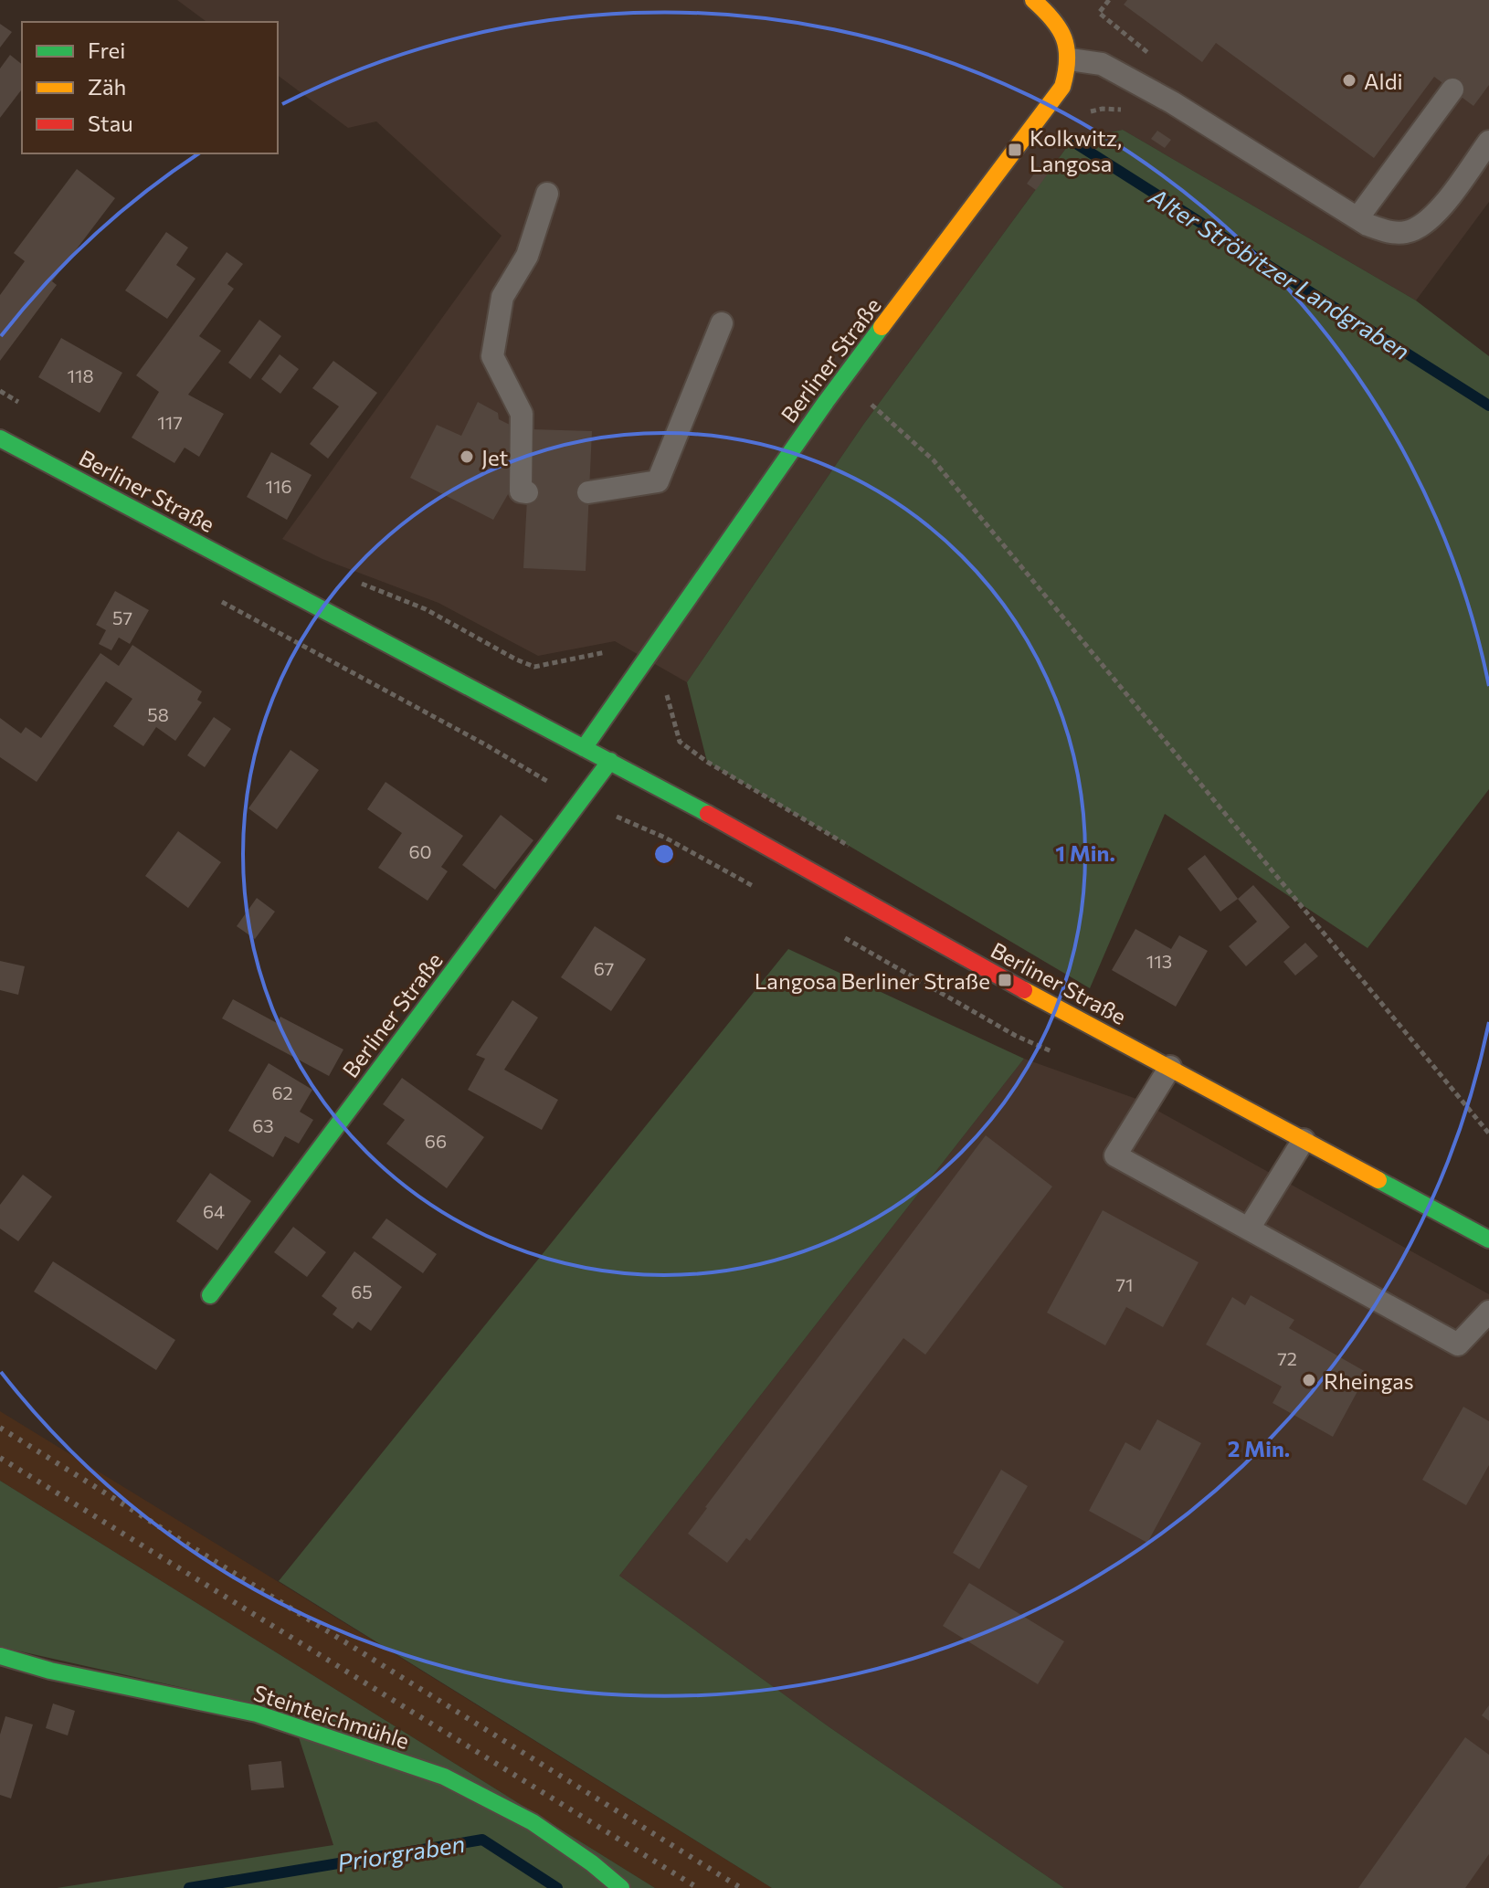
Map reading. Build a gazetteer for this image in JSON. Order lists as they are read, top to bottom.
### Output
{
  "streets": {
    "street": ["Berliner Straße", "Steinteichmühle"]
  },
  "water": ["Alter Ströbitzer Landgraben", "Priorgraben"],
  "places": {
    "other": ["Aldi", "Jet", "Rheingas"],
    "transit": ["Kolkwitz, Langosa", "Langosa Berliner Straße"]
  },
  "house_numbers": [
    "118",
    "117",
    "116",
    "57",
    "58",
    "60",
    "113",
    "67",
    "62",
    "63",
    "66",
    "64",
    "71",
    "65",
    "72"
  ],
  "legend": ["Frei", "Zäh", "Stau"],
  "rings": ["1 Min.", "2 Min."]
}
